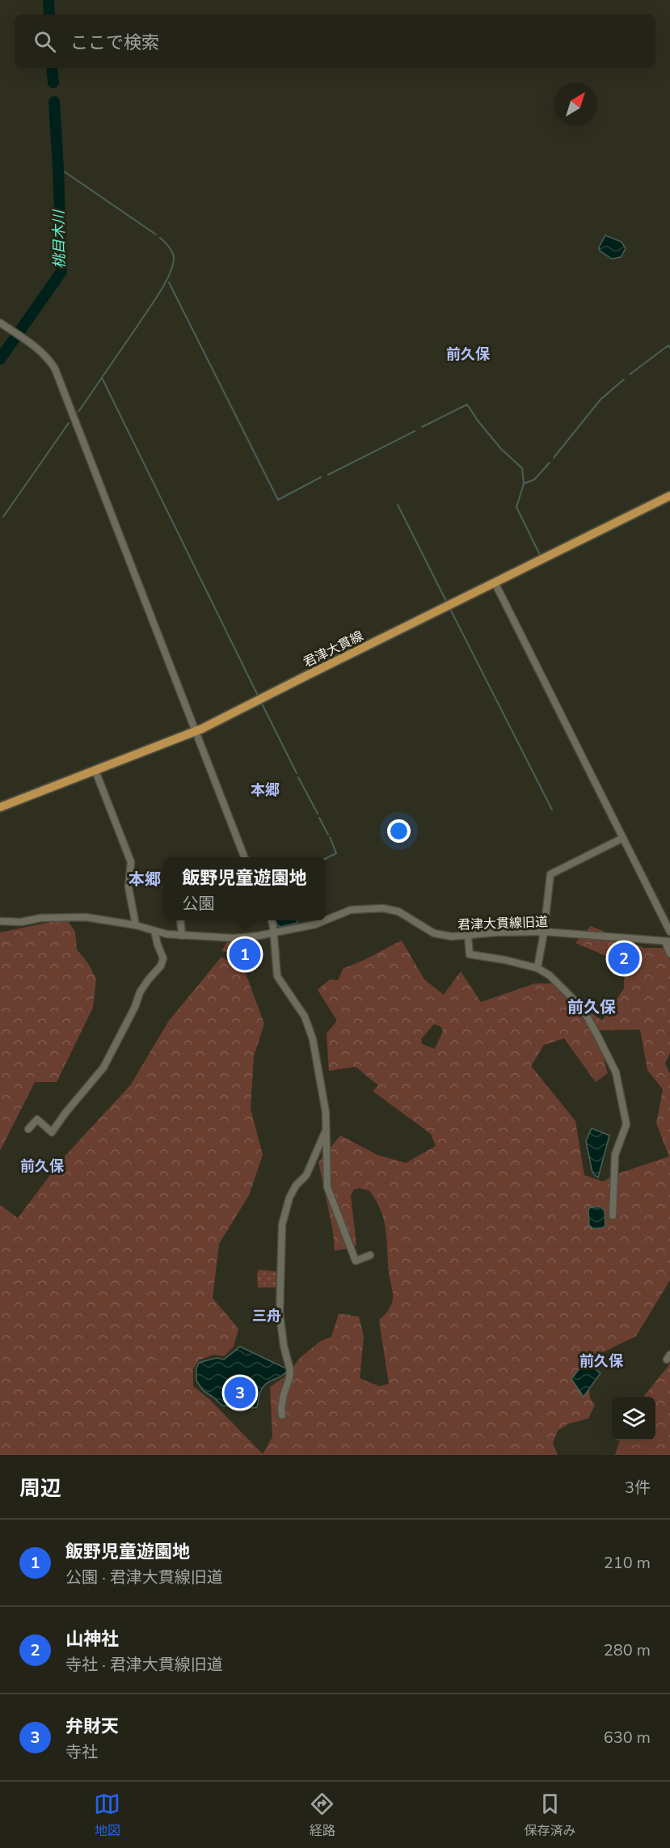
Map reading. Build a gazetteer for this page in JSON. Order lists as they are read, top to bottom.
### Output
{
  "streets": {
    "main road": ["君津大貫線"],
    "street": ["君津大貫線旧道"]
  },
  "districts": [
    "前久保",
    "本郷",
    "本郷",
    "前久保",
    "前久保",
    "三舟",
    "前久保"
  ],
  "water": ["桃目木川"],
  "north": "top right",
  "page": {
    "search": "ここで検索",
    "popup": ["飯野児童遊園地", "公園"],
    "pins": ["1", "2", "3"],
    "heading": ["周辺", "3件"],
    "list": [
      {
        "mark": "1",
        "name": "飯野児童遊園地",
        "note": "公園 · 君津大貫線旧道",
        "value": "210 m"
      },
      {
        "mark": "2",
        "name": "山神社",
        "note": "寺社 · 君津大貫線旧道",
        "value": "280 m"
      },
      {
        "mark": "3",
        "name": "弁財天",
        "note": "寺社",
        "value": "630 m"
      }
    ],
    "nav": ["地図", "経路", "保存済み"]
  }
}
